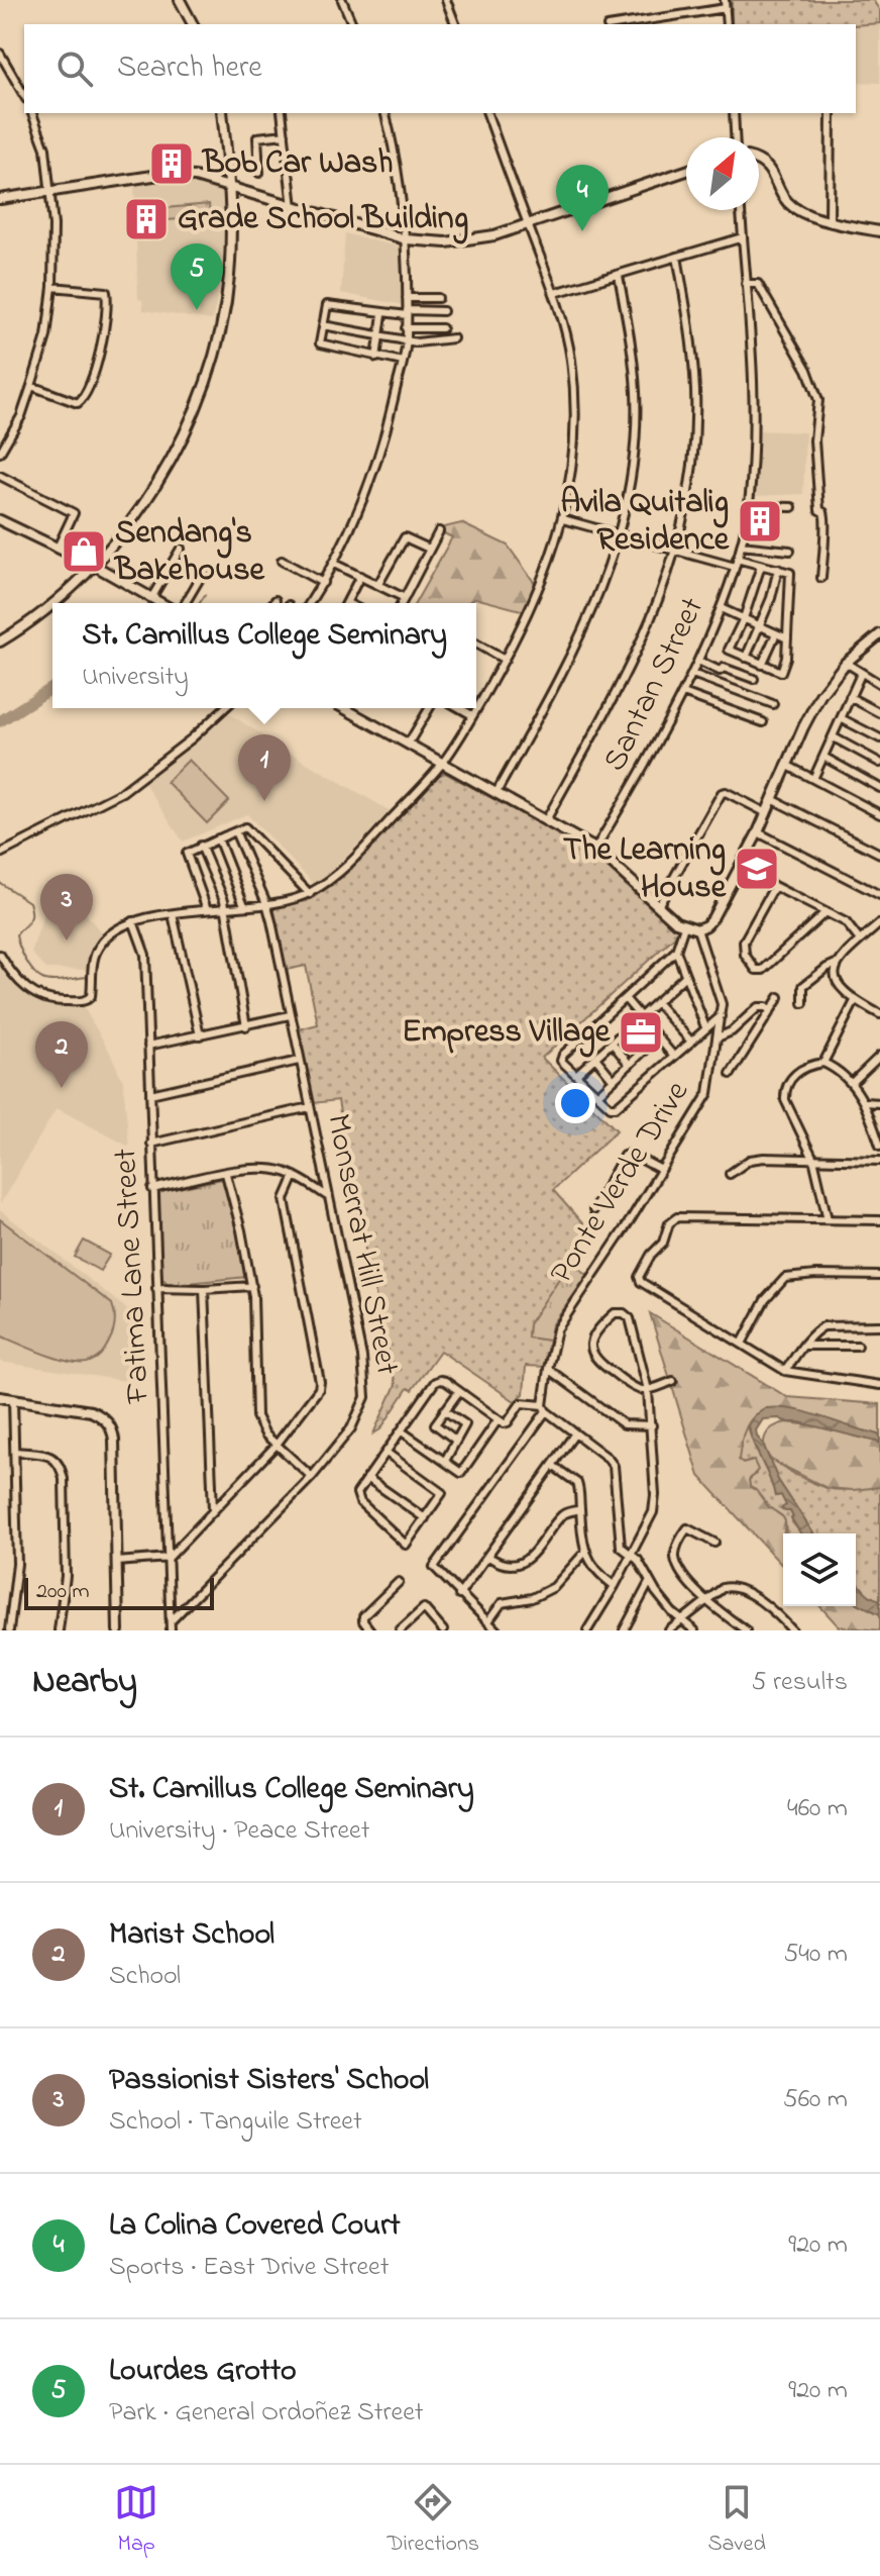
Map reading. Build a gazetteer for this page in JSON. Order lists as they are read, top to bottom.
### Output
{
  "streets": {
    "street": [
      "Santan Street",
      "Ponte Verde Drive",
      "Monserrat Hill Street",
      "Fatima Lane Street"
    ]
  },
  "crossings": [
    ["Monserrat Hill Street", "Fatima Lane Street"]
  ],
  "places": {
    "building": ["Bob Car Wash", "Grade School Building", "Avila Quitalig Residence"],
    "shop": ["Sendang's Bakehouse"],
    "school or university": ["The Learning House"],
    "office": ["Empress Village"]
  },
  "scale_bar": "200 m",
  "north": "top right",
  "page": {
    "search": "Search here",
    "pins": [
      "4",
      "5",
      "1",
      "3",
      "2"
    ],
    "popup": ["St. Camillus College Seminary", "University"],
    "scale": "200 m",
    "heading": ["Nearby", "5 results"],
    "list": [
      {
        "mark": "1",
        "name": "St. Camillus College Seminary",
        "note": "University · Peace Street",
        "value": "460 m"
      },
      {
        "mark": "2",
        "name": "Marist School",
        "note": "School",
        "value": "540 m"
      },
      {
        "mark": "3",
        "name": "Passionist Sisters' School",
        "note": "School · Tanguile Street",
        "value": "560 m"
      },
      {
        "mark": "4",
        "name": "La Colina Covered Court",
        "note": "Sports · East Drive Street",
        "value": "920 m"
      },
      {
        "mark": "5",
        "name": "Lourdes Grotto",
        "note": "Park · General Ordoñez Street",
        "value": "920 m"
      }
    ],
    "nav": ["Map", "Directions", "Saved"]
  }
}
